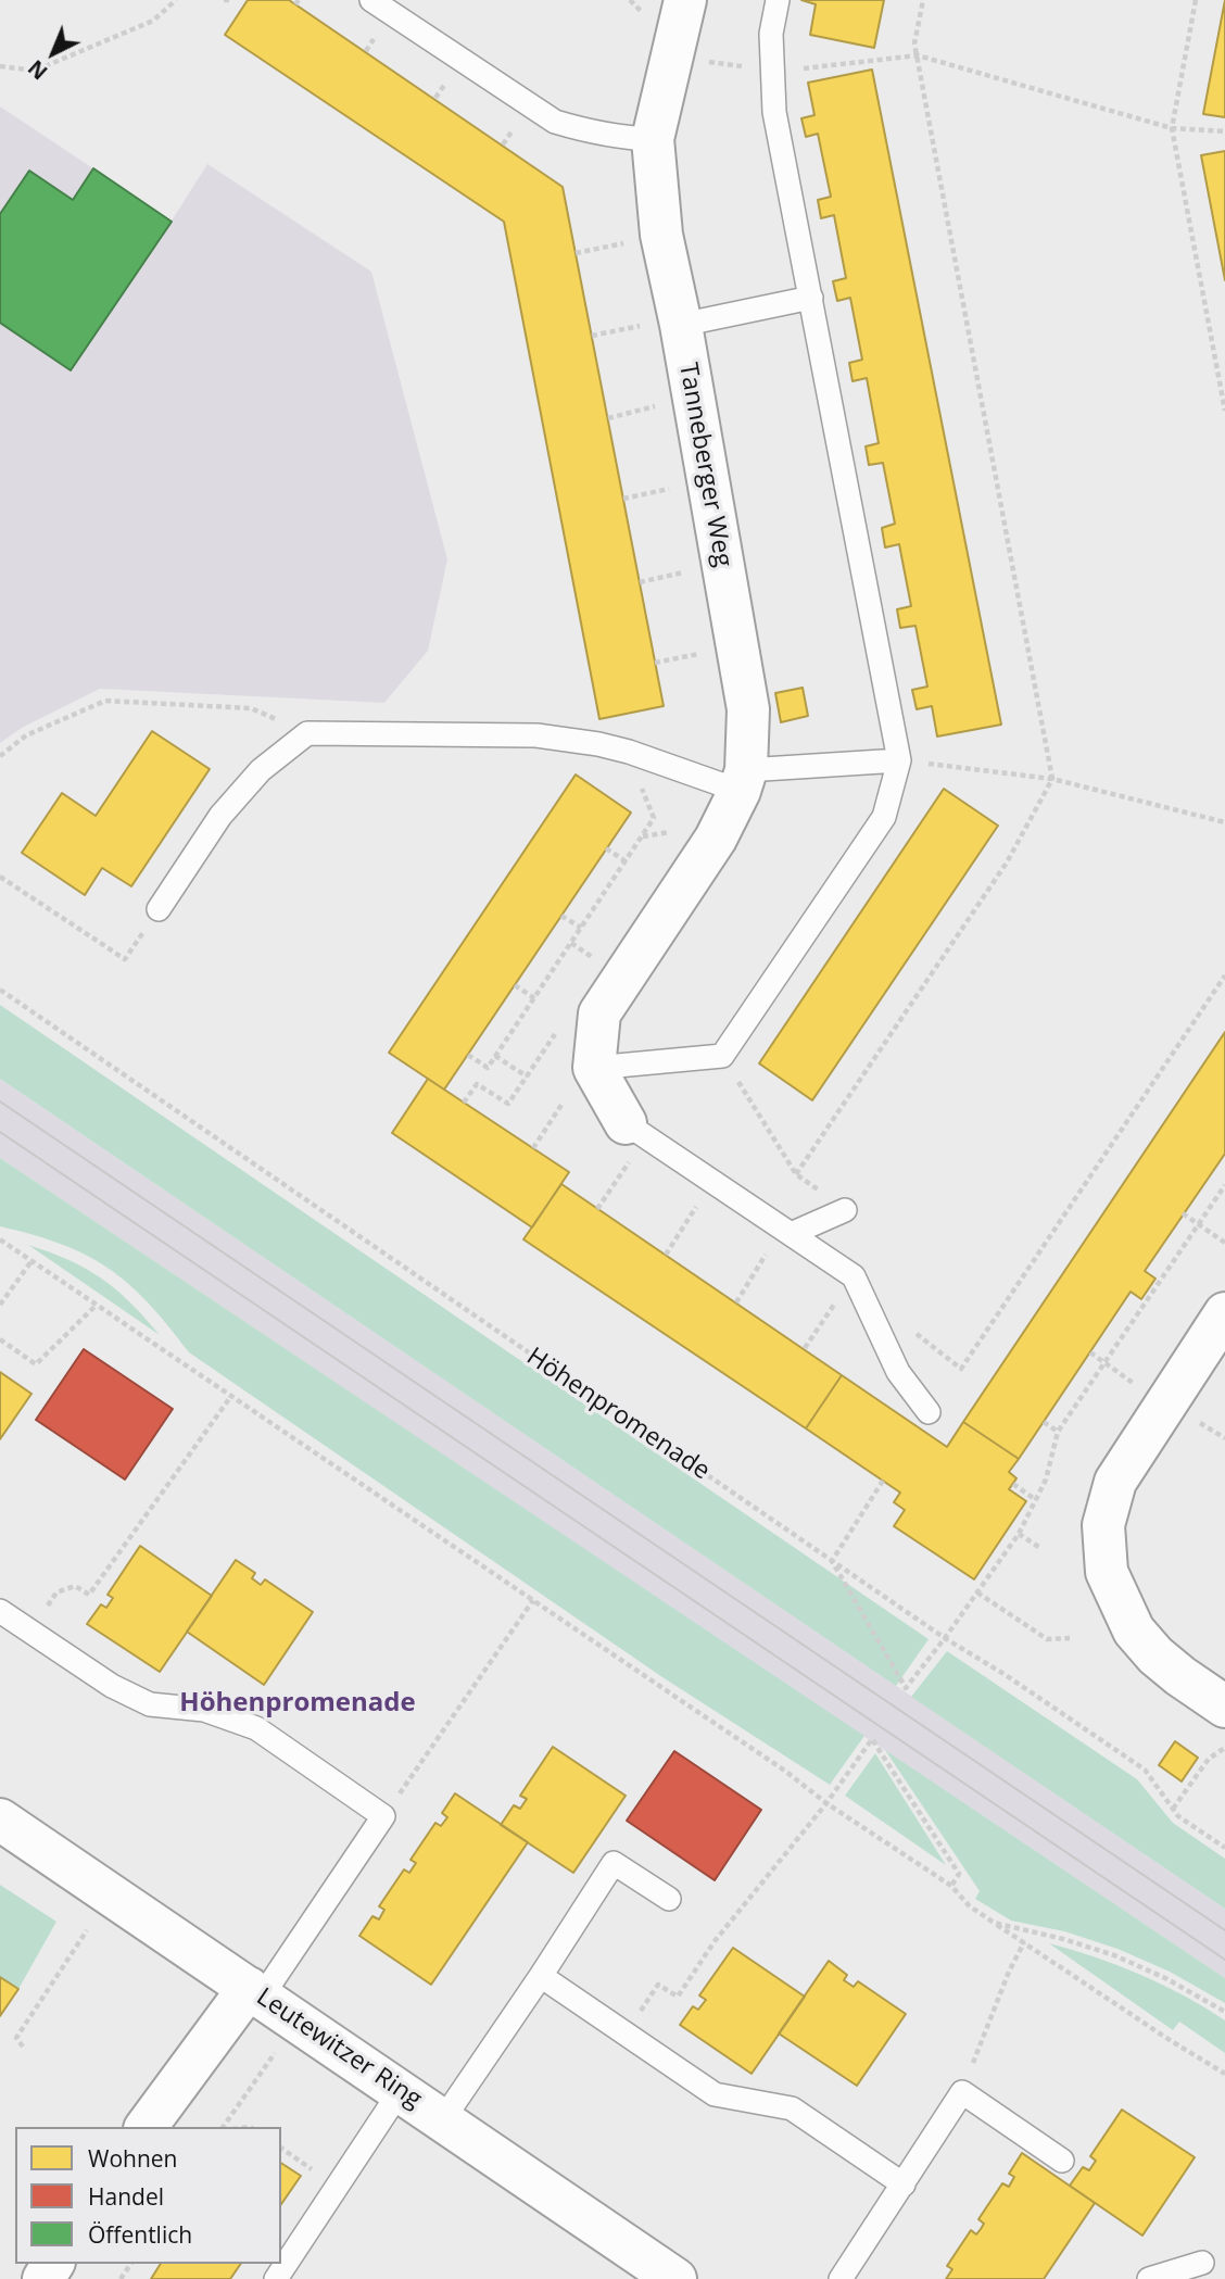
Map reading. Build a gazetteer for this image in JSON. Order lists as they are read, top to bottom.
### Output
{
  "streets": {
    "street": ["Tanneberger Weg", "Leutewitzer Ring"],
    "path": ["Höhenpromenade"]
  },
  "districts": ["Höhenpromenade"],
  "legend": ["Wohnen", "Handel", "Öffentlich"],
  "north": "bottom left"
}
